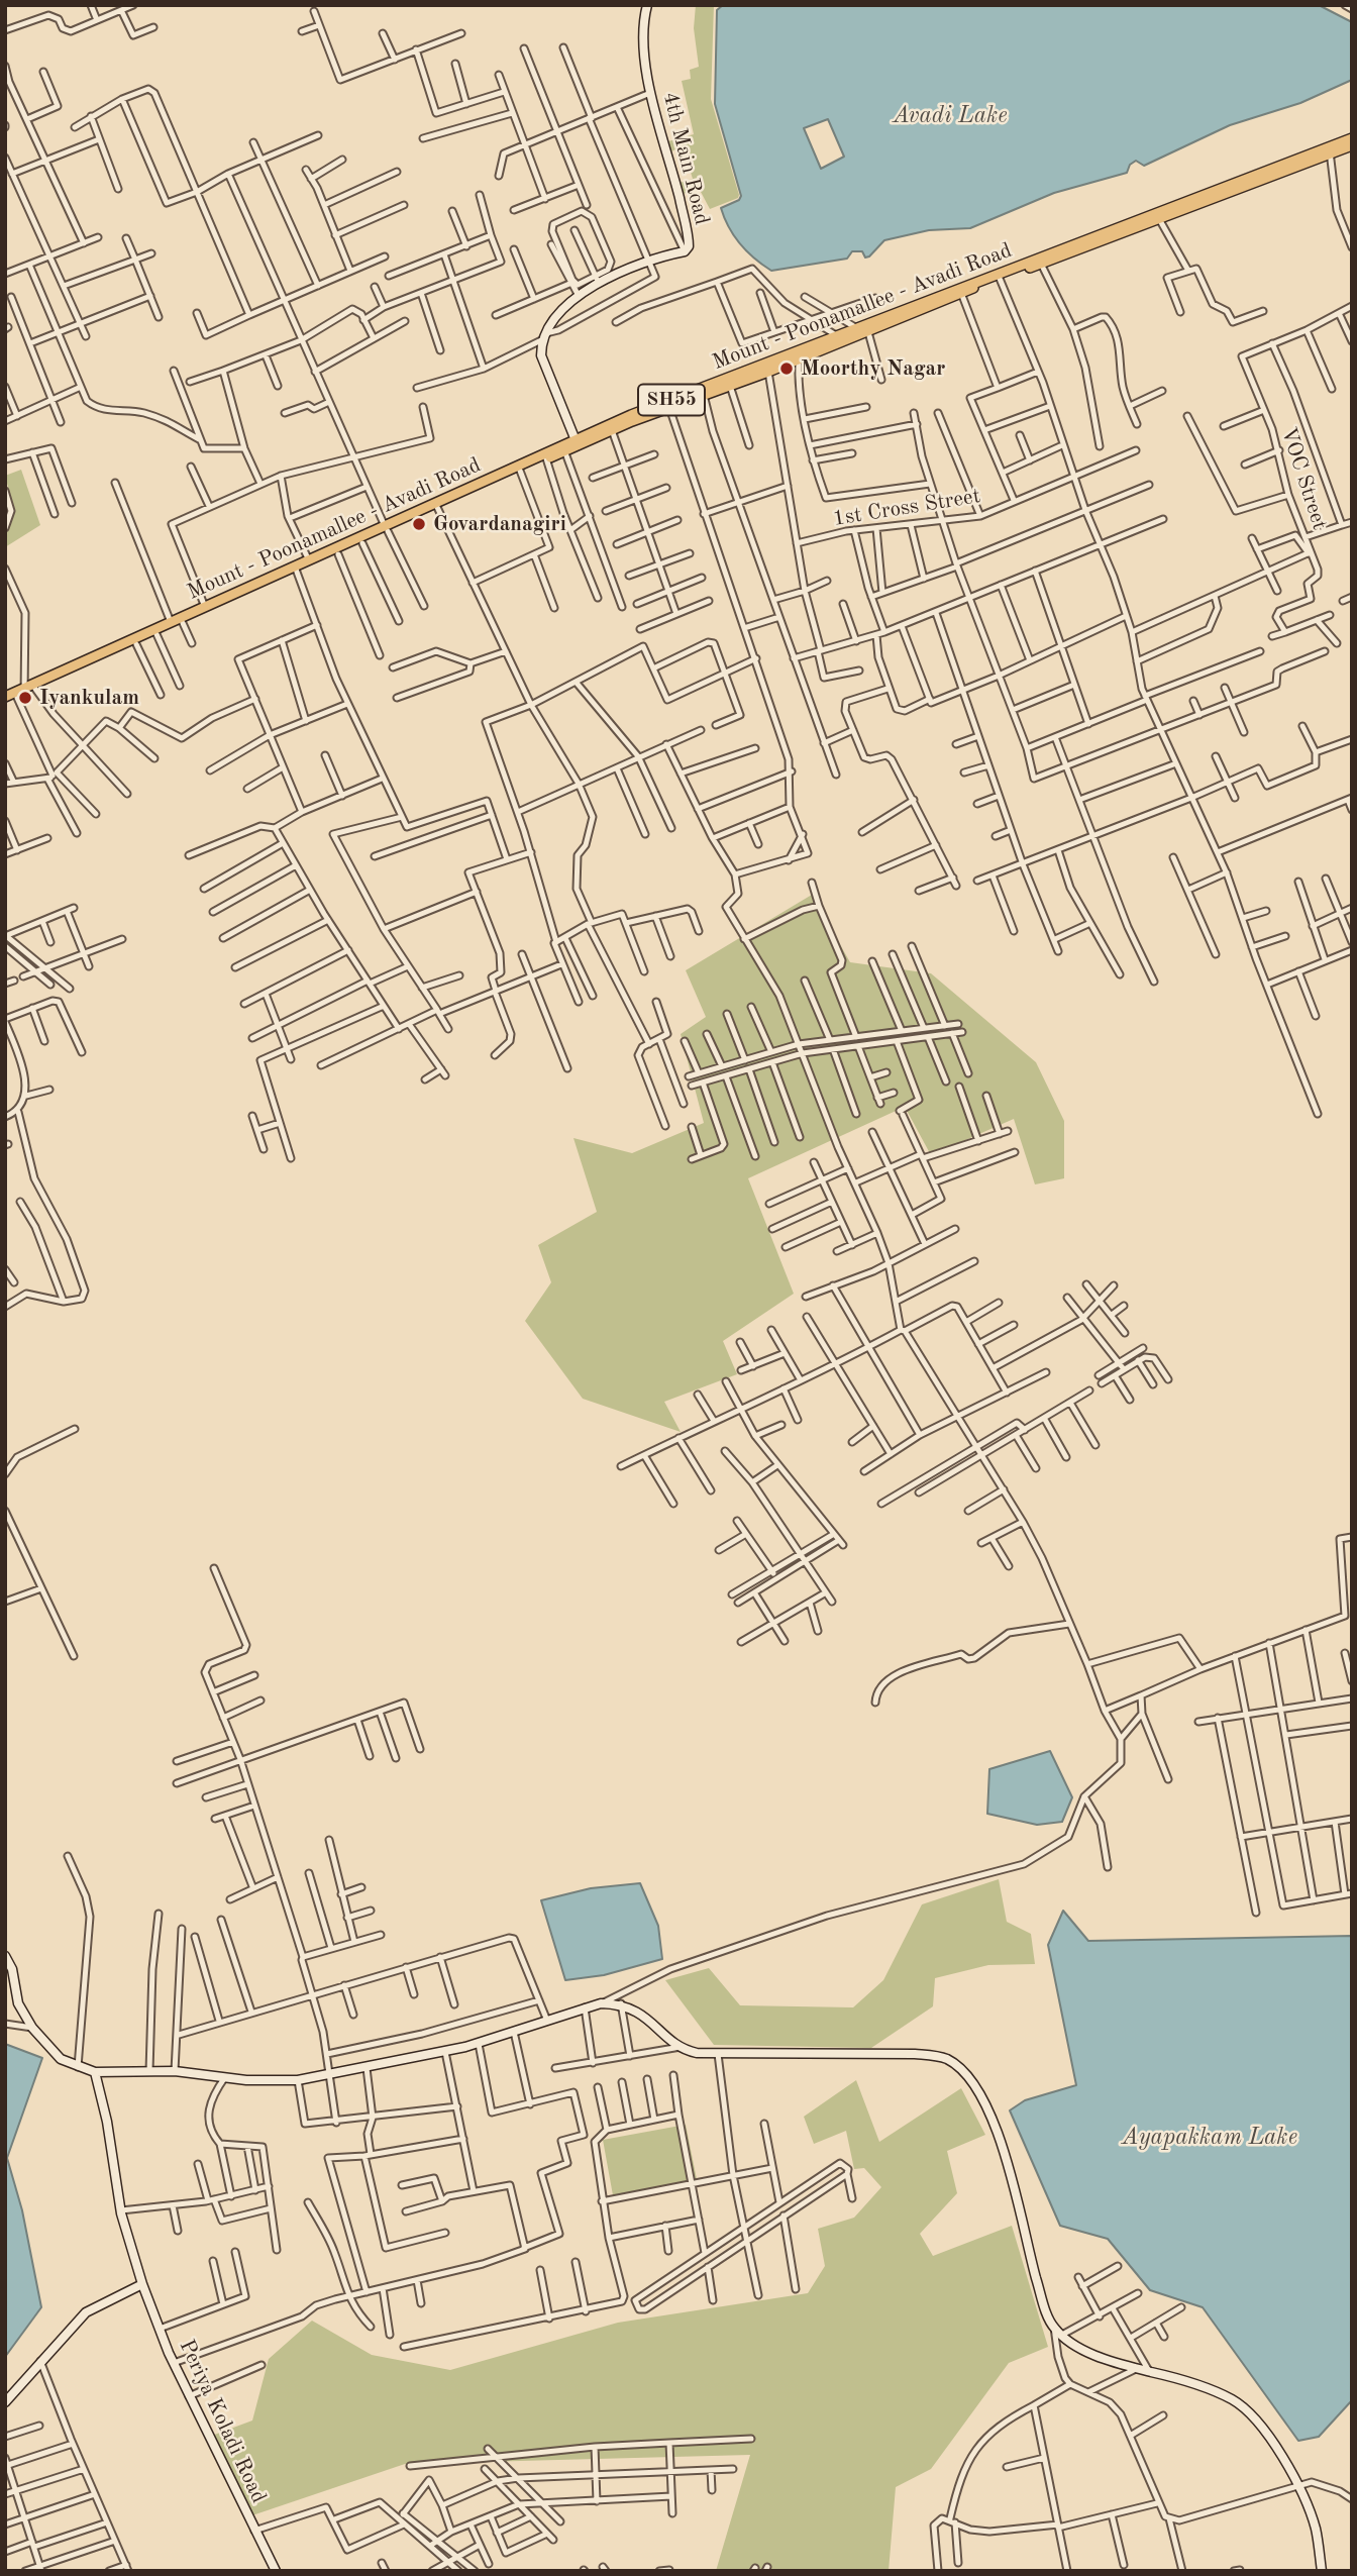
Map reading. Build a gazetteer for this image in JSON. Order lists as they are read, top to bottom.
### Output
{
  "streets": {
    "main road": [
      "4th Main Road",
      "Mount - Poonamallee - Avadi Road",
      "SH55",
      "Periya Koladi Road"
    ],
    "street": ["VOC Street", "1st Cross Street"]
  },
  "water": ["Avadi Lake", "Ayapakkam Lake"],
  "places": ["Moorthy Nagar", "Govardanagiri", "Iyankulam"]
}
